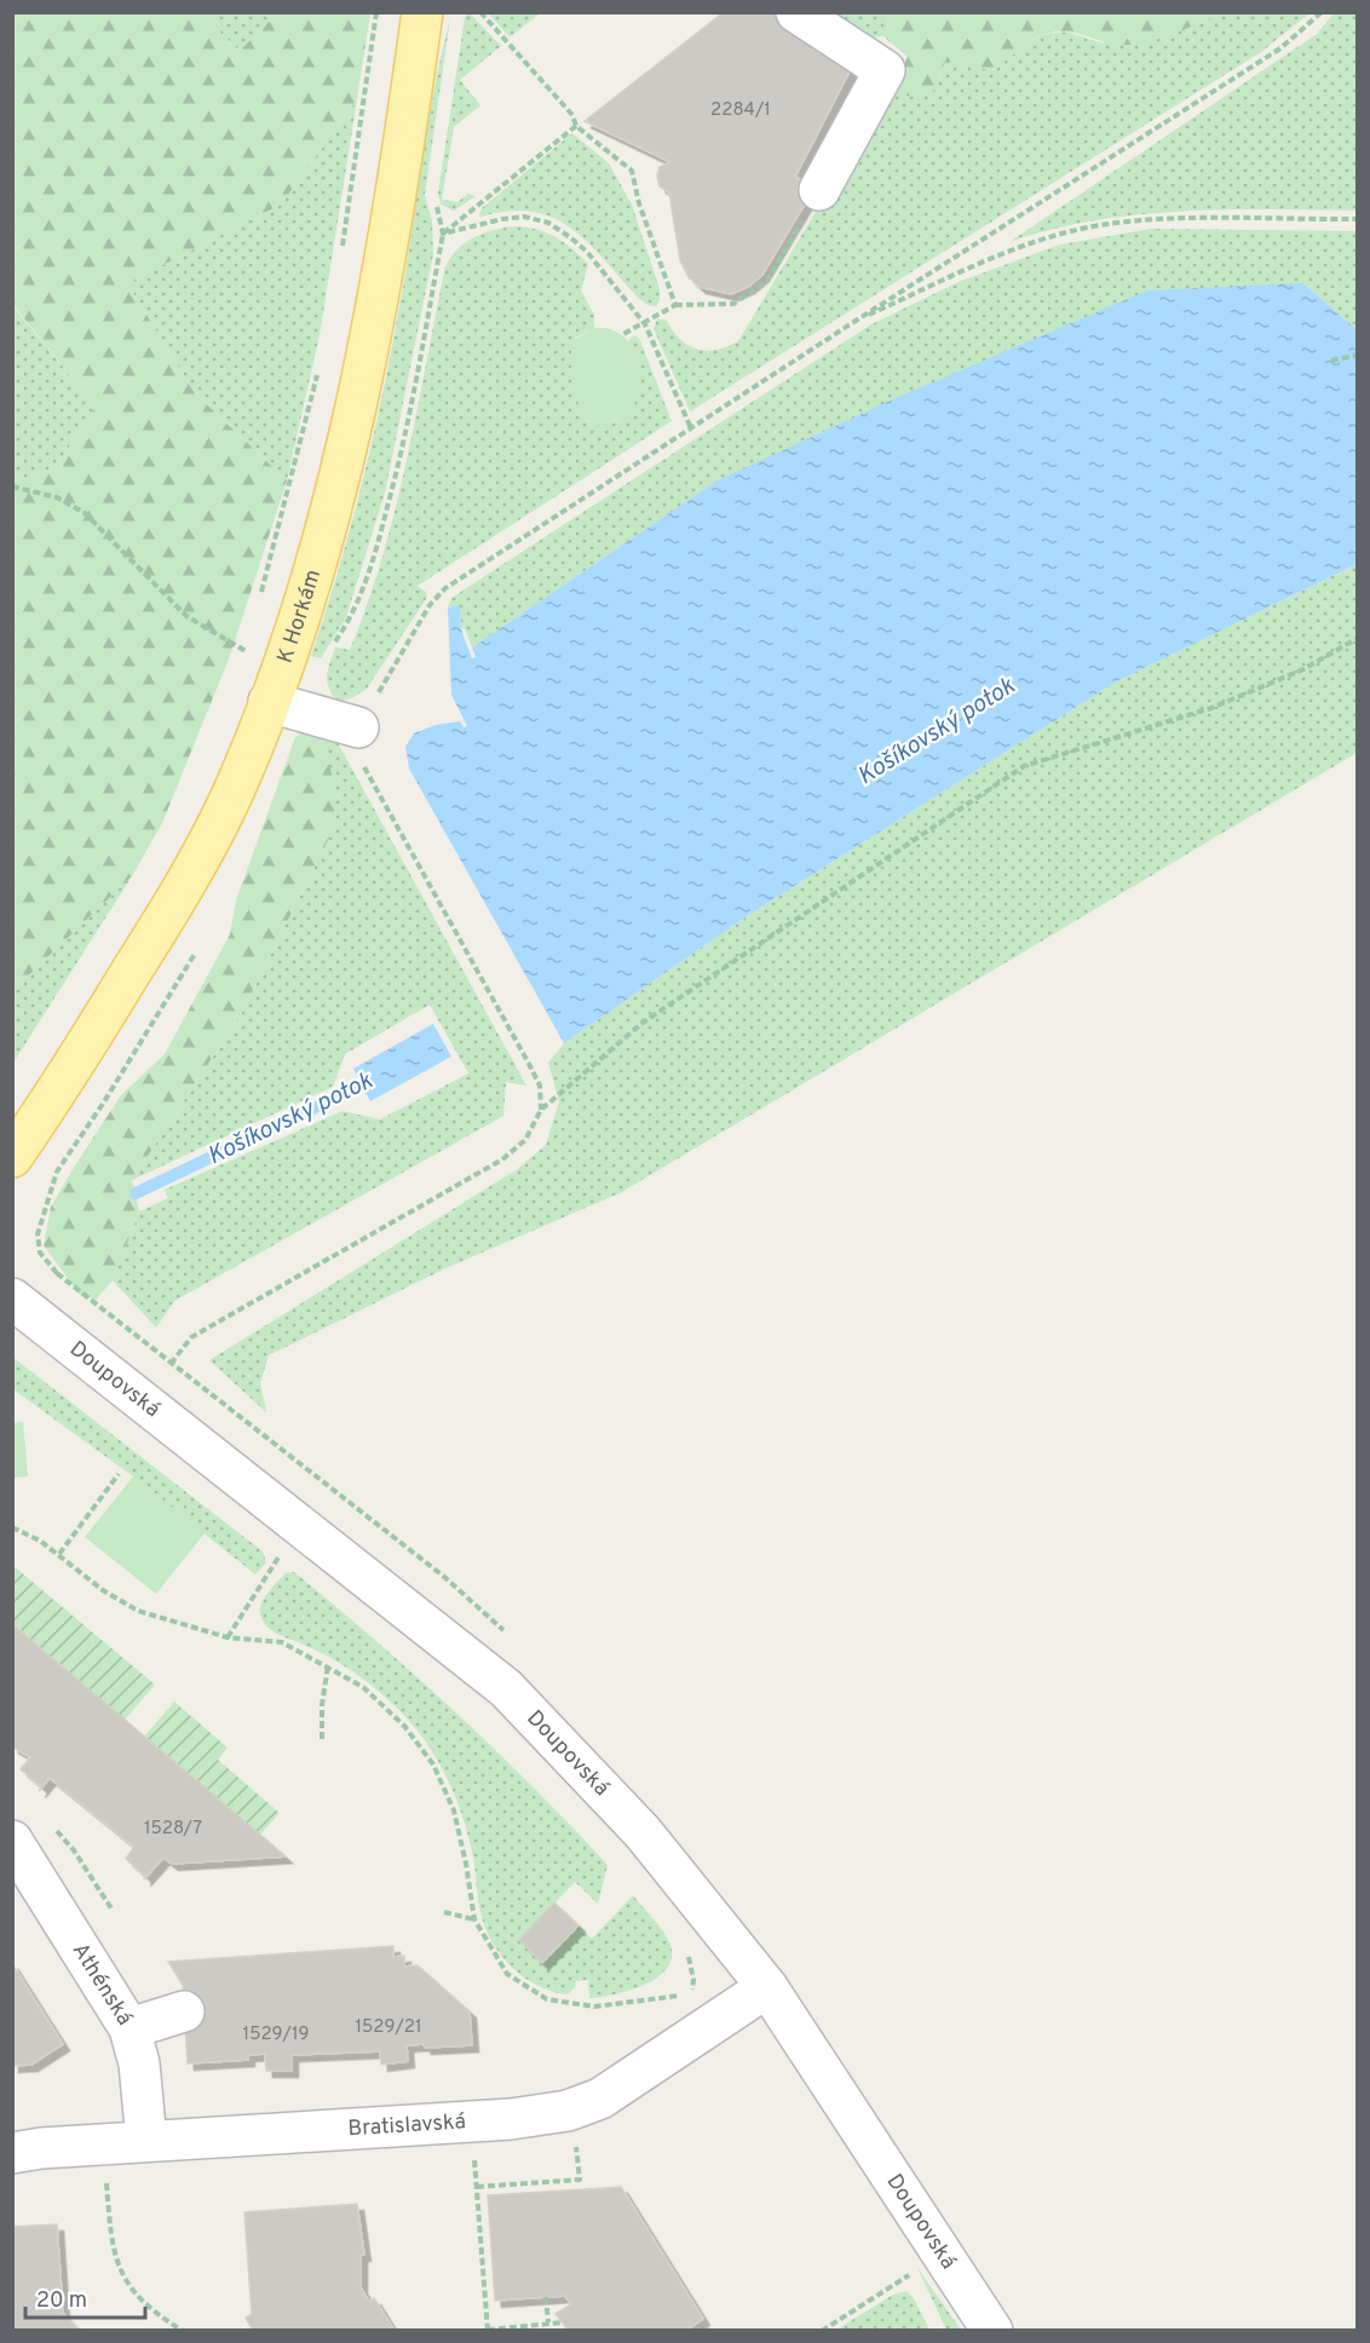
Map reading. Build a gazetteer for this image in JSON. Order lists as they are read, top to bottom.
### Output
{
  "streets": {
    "main road": ["K Horkám"],
    "street": ["Doupovská", "Athénská", "Bratislavská"]
  },
  "crossings": [
    ["Doupovská", "Bratislavská"],
    ["Athénská", "Bratislavská"]
  ],
  "water": ["Košíkovský potok"],
  "house_numbers": [
    "2284/1",
    "1528/7",
    "1529/21",
    "1529/19"
  ],
  "scale_bar": "20 m"
}
